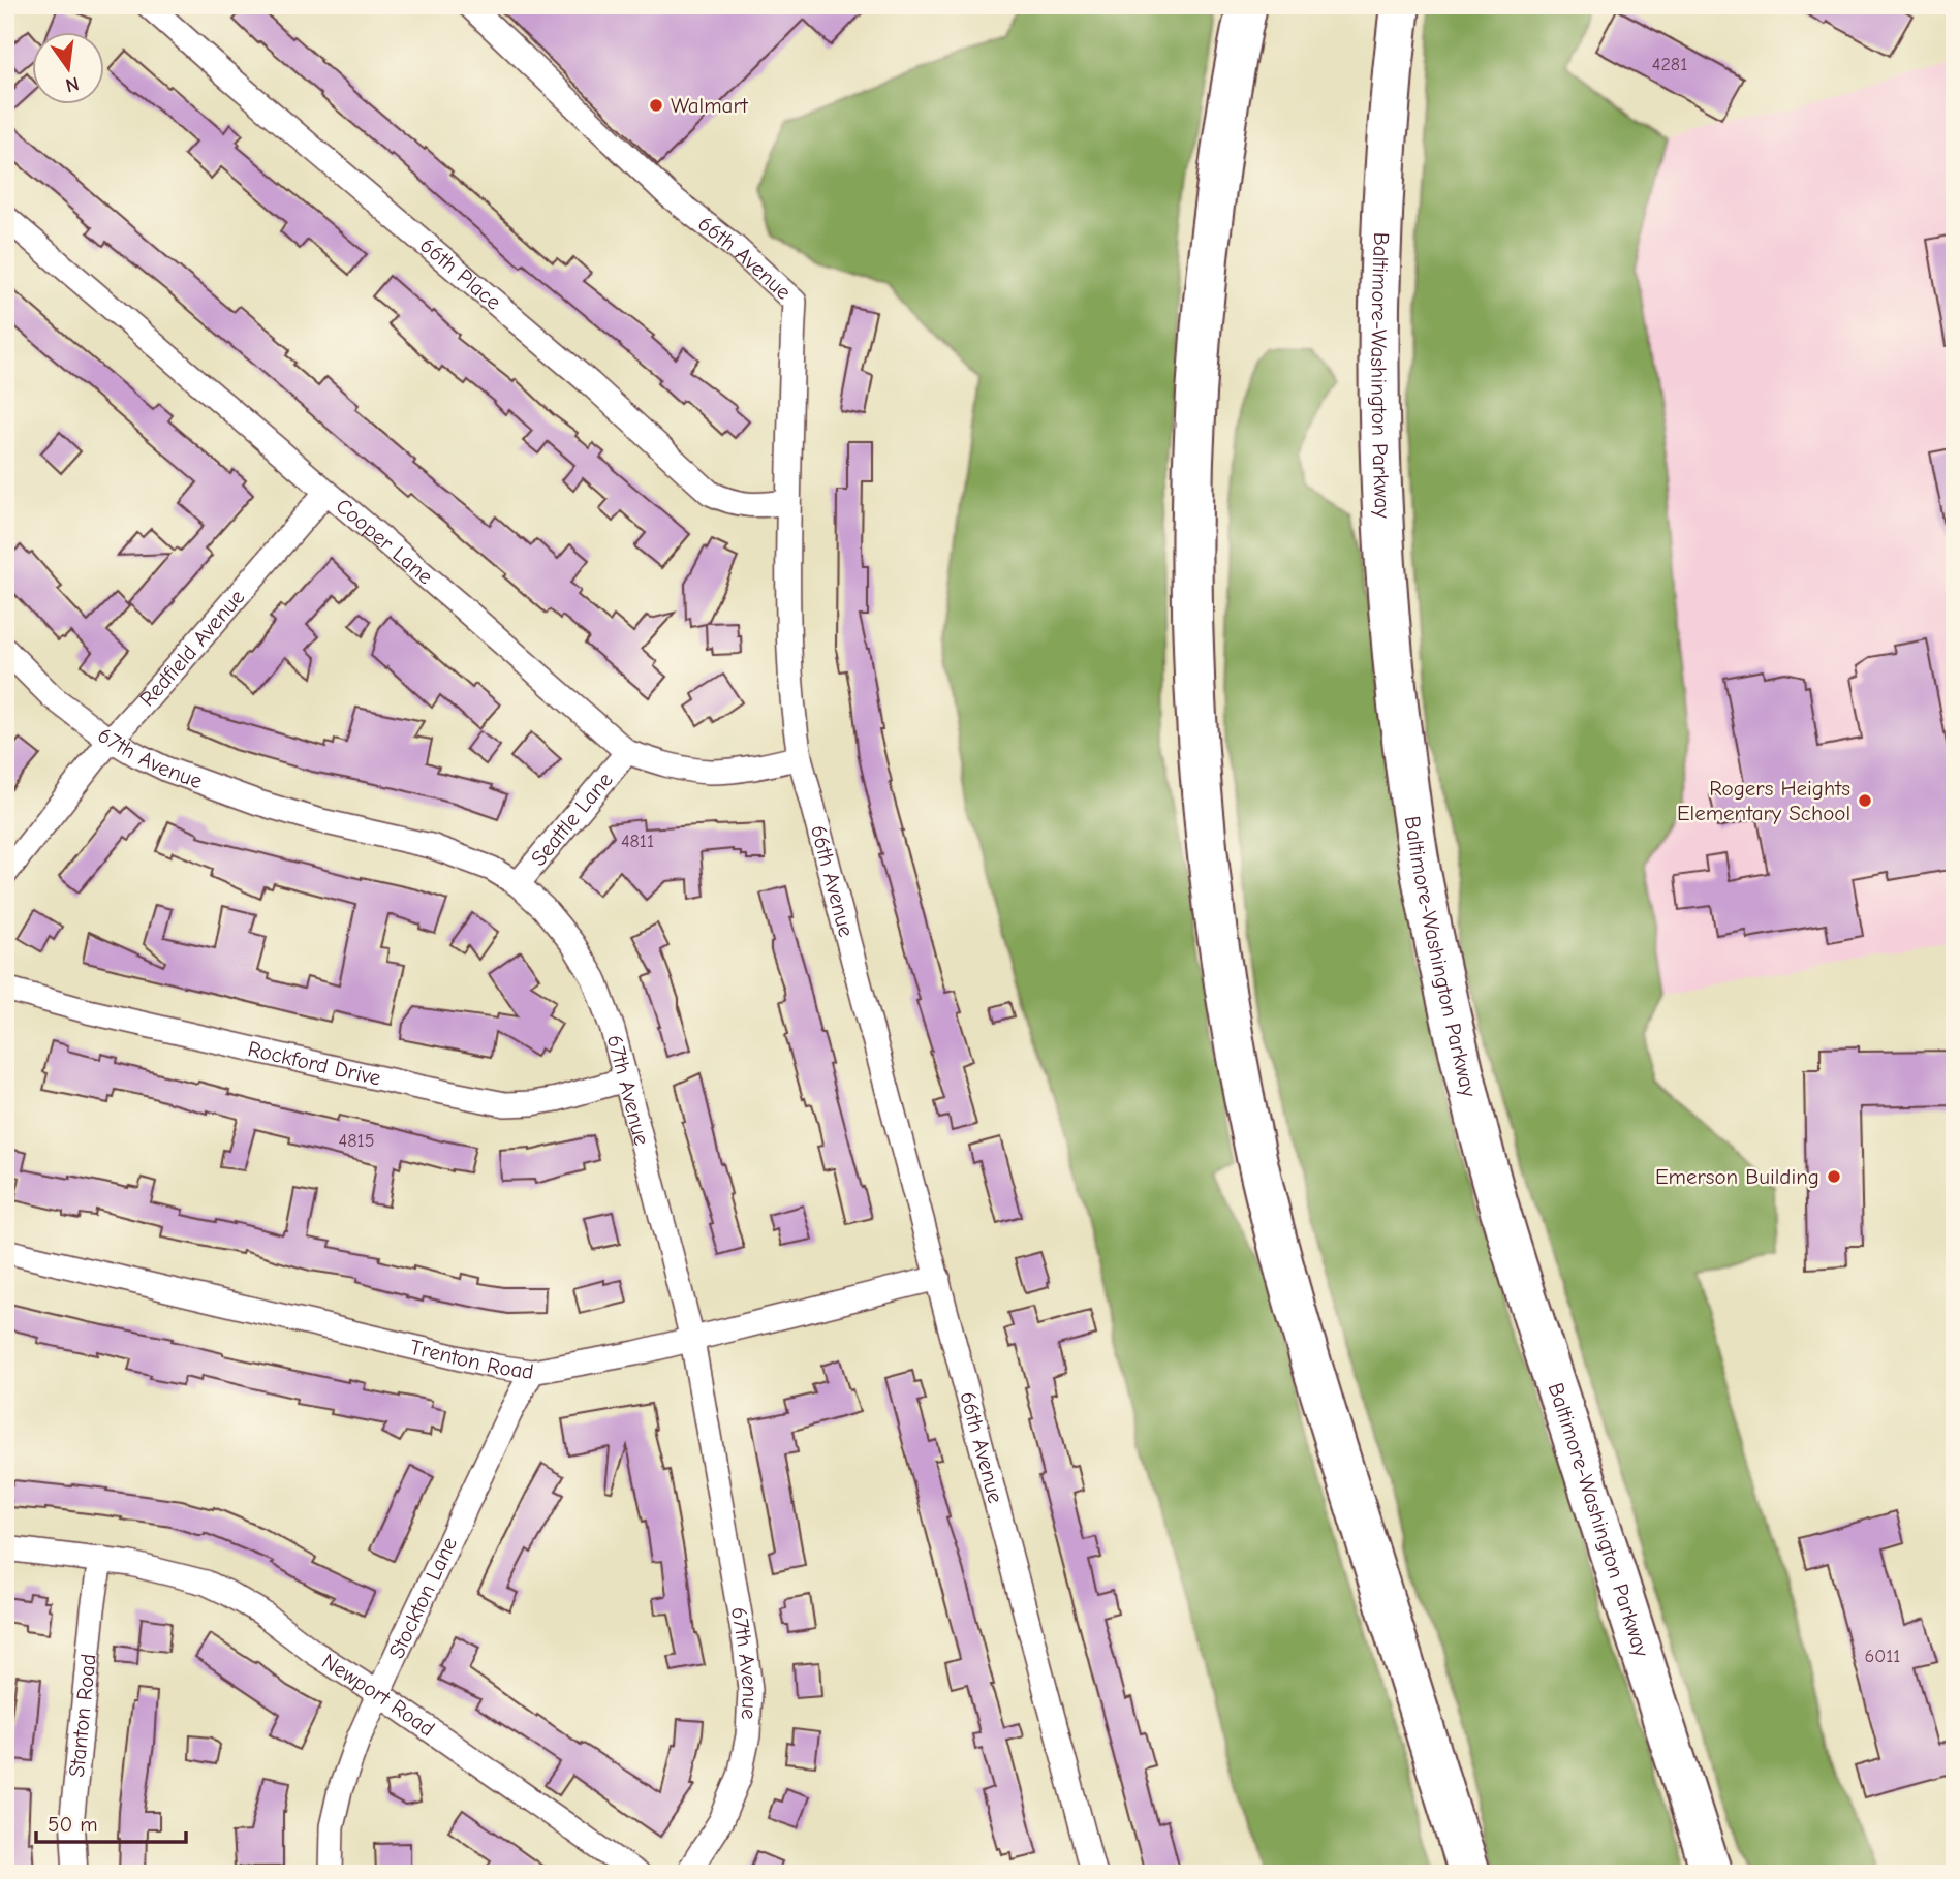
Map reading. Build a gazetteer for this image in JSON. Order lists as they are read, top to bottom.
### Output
{
  "streets": {
    "highway": ["Baltimore-Washington Parkway"],
    "street": [
      "66th Avenue",
      "66th Place",
      "Cooper Lane",
      "Redfield Avenue",
      "67th Avenue",
      "Seattle Lane",
      "Rockford Drive",
      "Trenton Road",
      "Stockton Lane",
      "Newport Road",
      "Stanton Road"
    ]
  },
  "crossings": [
    ["66th Avenue", "66th Place"],
    ["66th Avenue", "Cooper Lane"],
    ["66th Avenue", "Trenton Road"],
    ["Cooper Lane", "Redfield Avenue"],
    ["Cooper Lane", "Seattle Lane"],
    ["Redfield Avenue", "67th Avenue"],
    ["67th Avenue", "Seattle Lane"],
    ["67th Avenue", "Rockford Drive"],
    ["67th Avenue", "Trenton Road"],
    ["Trenton Road", "Stockton Lane"],
    ["Stockton Lane", "Newport Road"],
    ["Newport Road", "Stanton Road"]
  ],
  "places": ["Walmart", "Rogers Heights Elementary School", "Emerson Building"],
  "house_numbers": [
    "4281",
    "4811",
    "4815",
    "6011"
  ],
  "scale_bar": "50 m",
  "north": "bottom"
}
